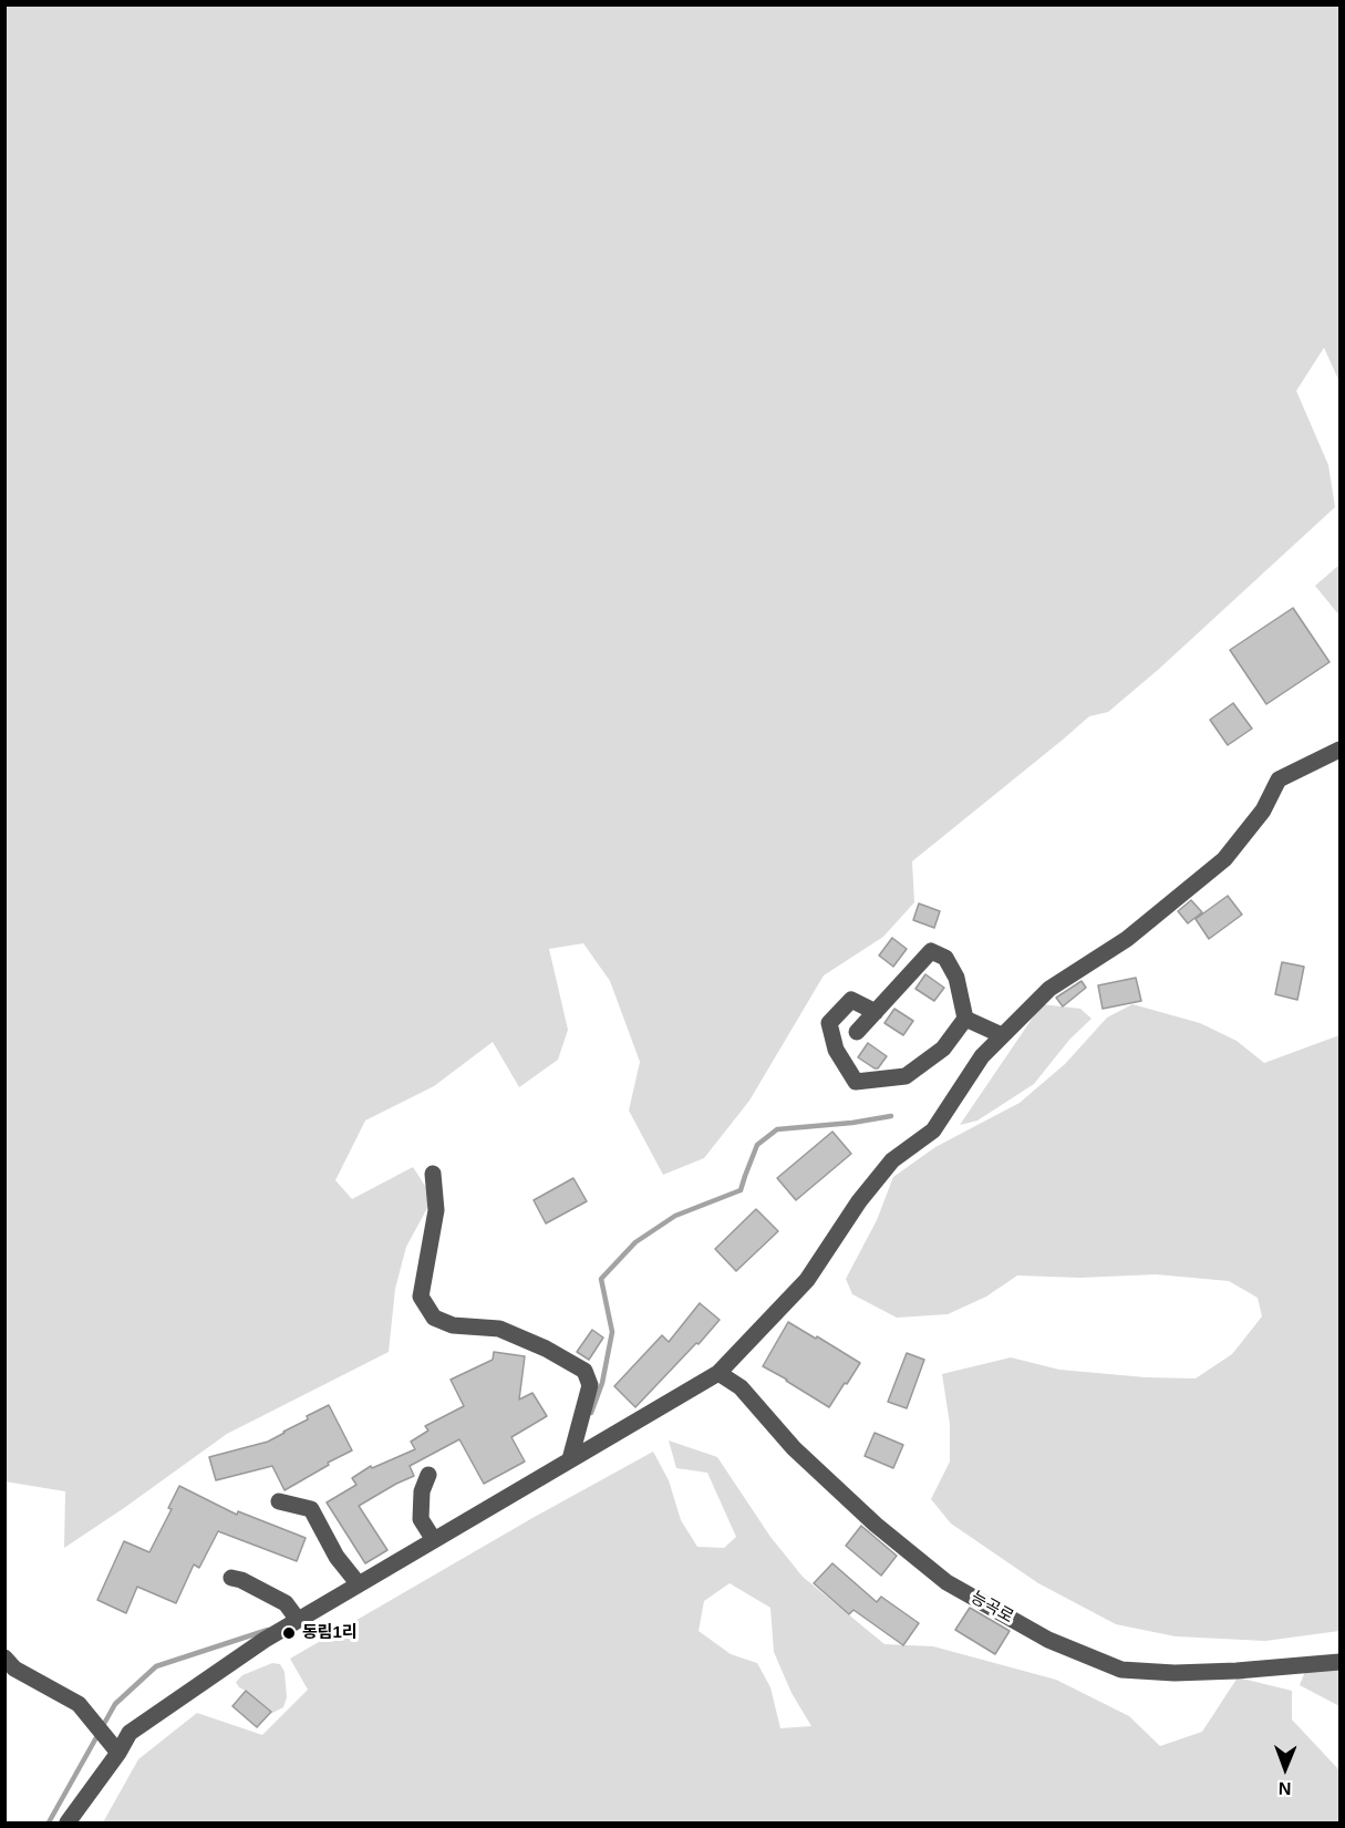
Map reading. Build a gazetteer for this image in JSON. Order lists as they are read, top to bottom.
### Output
{
  "streets": {
    "street": ["능곡로"]
  },
  "places": ["동림1리"],
  "north": "bottom"
}
